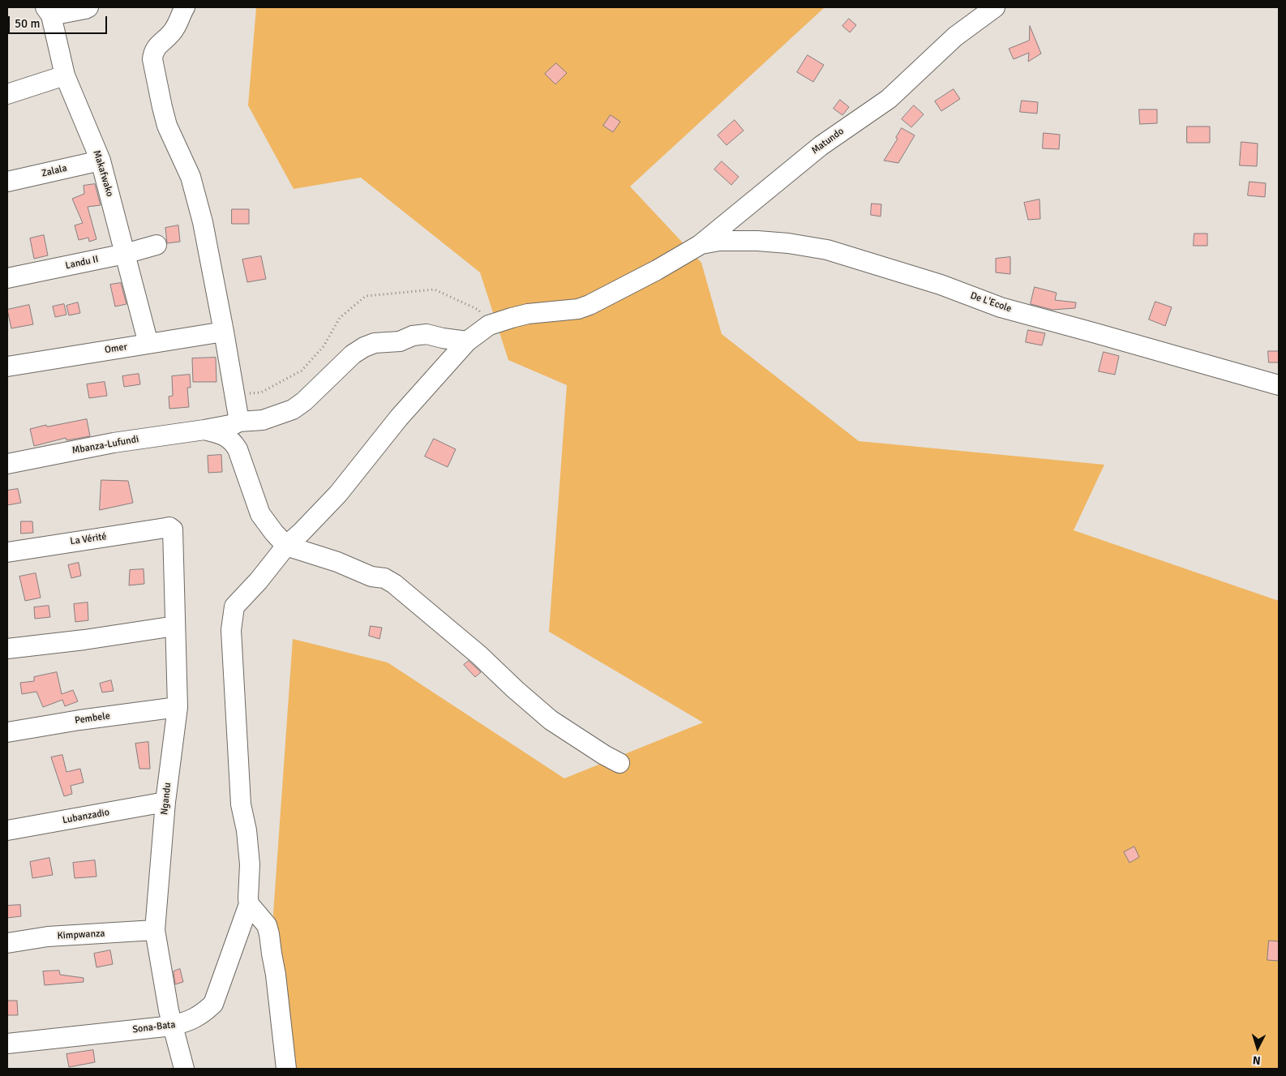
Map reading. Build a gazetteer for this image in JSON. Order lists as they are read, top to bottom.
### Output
{
  "streets": {
    "street": [
      "Matundo",
      "Zalala",
      "Makafwako",
      "Landu II",
      "De L'Ecole",
      "Omer",
      "Mbanza-Lufundi",
      "La Vérité",
      "Pembele",
      "Ngandu",
      "Lubanzadio",
      "Kimpwanza",
      "Sona-Bata"
    ]
  },
  "crossings": [
    ["Matundo", "De L'Ecole"],
    ["Matundo", "Mbanza-Lufundi"],
    ["Matundo", "Sona-Bata"],
    ["Zalala", "Makafwako"],
    ["Makafwako", "Landu II"],
    ["Makafwako", "Omer"],
    ["La Vérité", "Ngandu"],
    ["Pembele", "Ngandu"],
    ["Ngandu", "Lubanzadio"],
    ["Ngandu", "Kimpwanza"],
    ["Ngandu", "Sona-Bata"]
  ],
  "scale_bar": "50 m",
  "north": "bottom"
}
